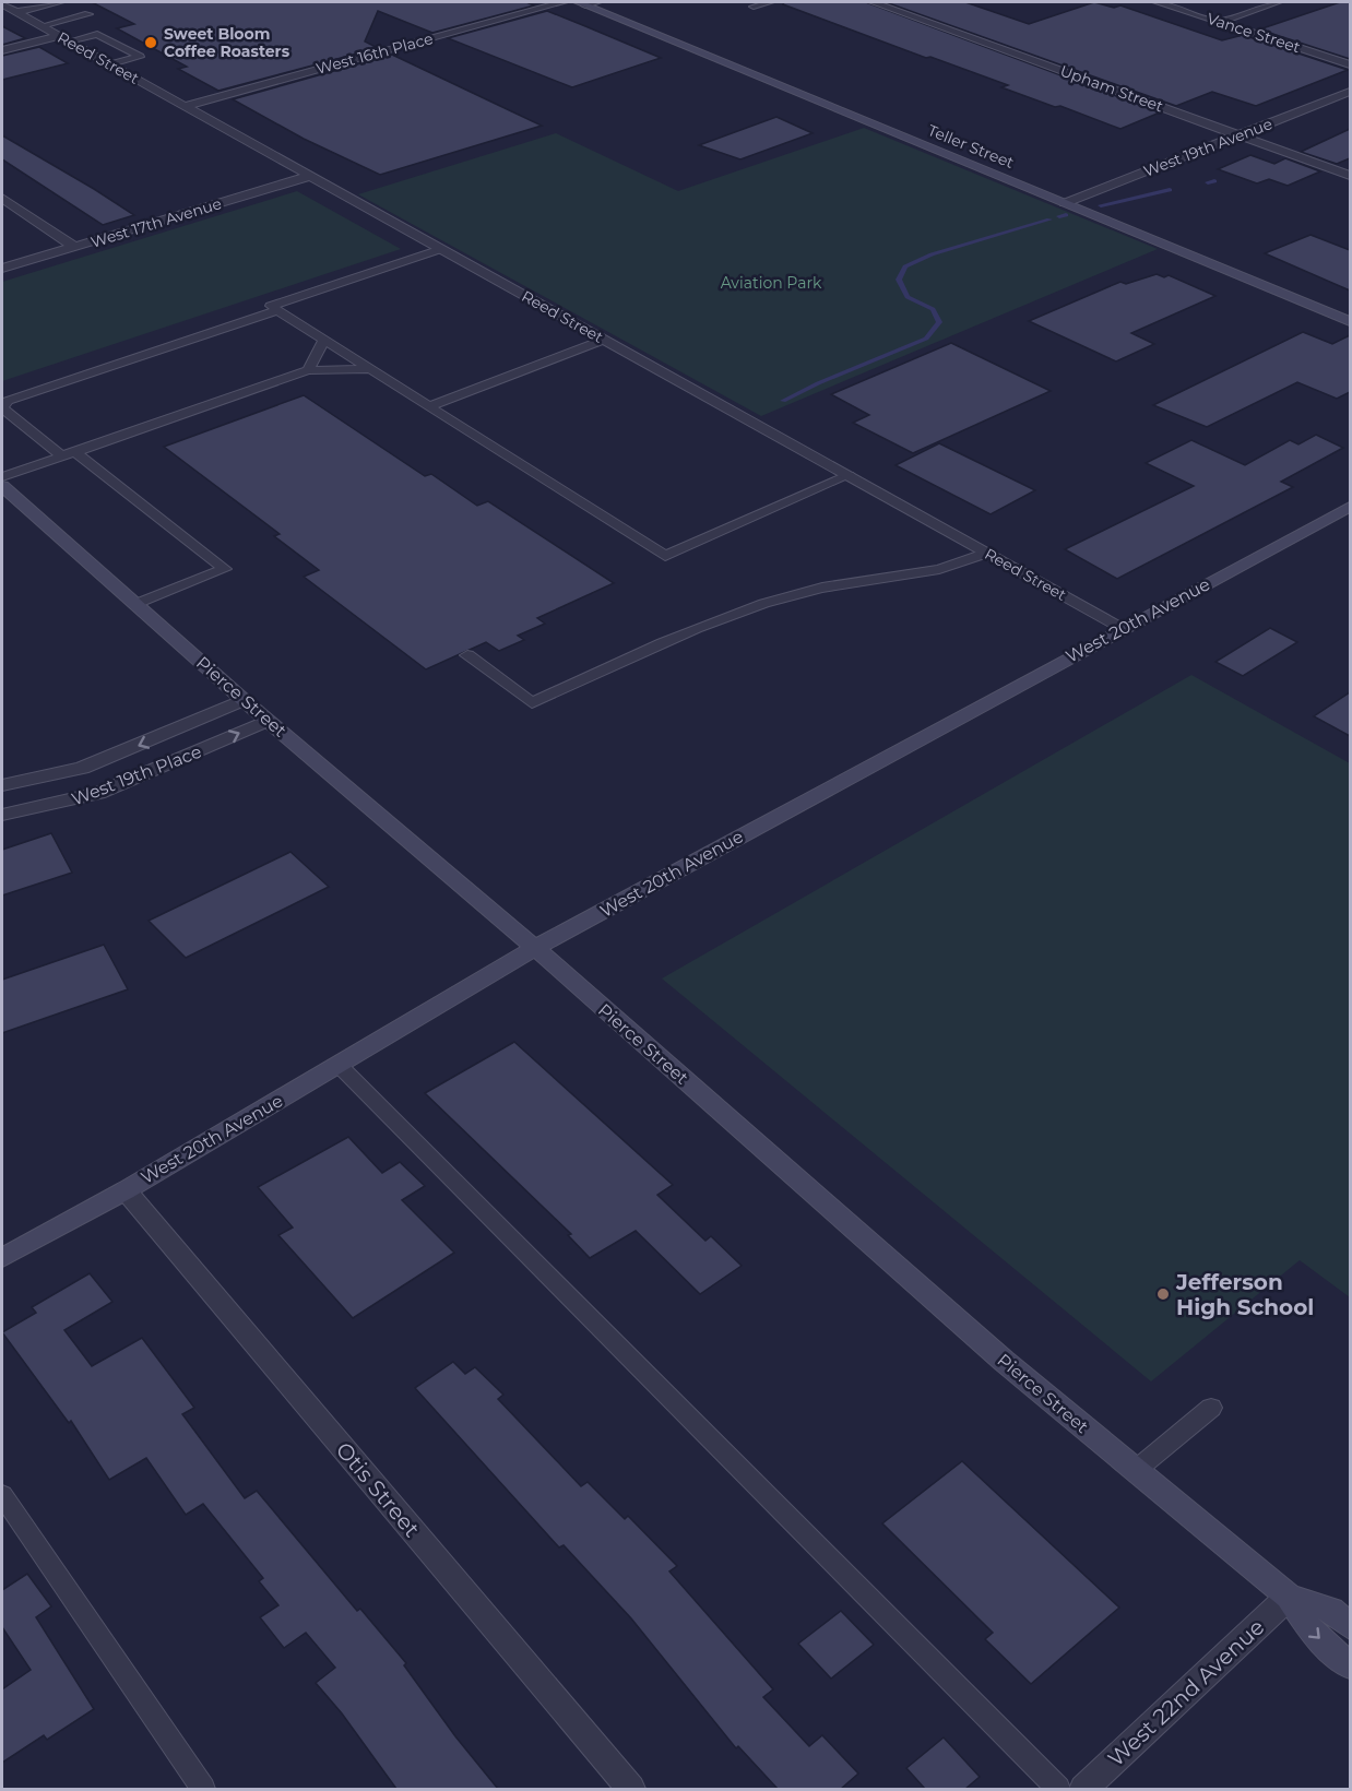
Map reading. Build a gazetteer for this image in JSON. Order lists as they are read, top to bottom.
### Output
{
  "streets": {
    "street": [
      "Vance Street",
      "West 16th Place",
      "Reed Street",
      "Upham Street",
      "Teller Street",
      "West 19th Avenue",
      "West 17th Avenue",
      "West 20th Avenue",
      "Pierce Street",
      "West 19th Place",
      "Otis Street",
      "West 22nd Avenue"
    ]
  },
  "crossings": [
    ["West 16th Place", "Reed Street"],
    ["Reed Street", "West 17th Avenue"],
    ["Reed Street", "West 20th Avenue"],
    ["Upham Street", "West 19th Avenue"],
    ["Teller Street", "West 19th Avenue"],
    ["West 20th Avenue", "Pierce Street"],
    ["West 20th Avenue", "Otis Street"],
    ["Pierce Street", "West 19th Place"],
    ["Pierce Street", "West 22nd Avenue"]
  ],
  "parks": ["Aviation Park"],
  "places": ["Sweet Bloom Coffee Roasters", "Jefferson High School"]
}
